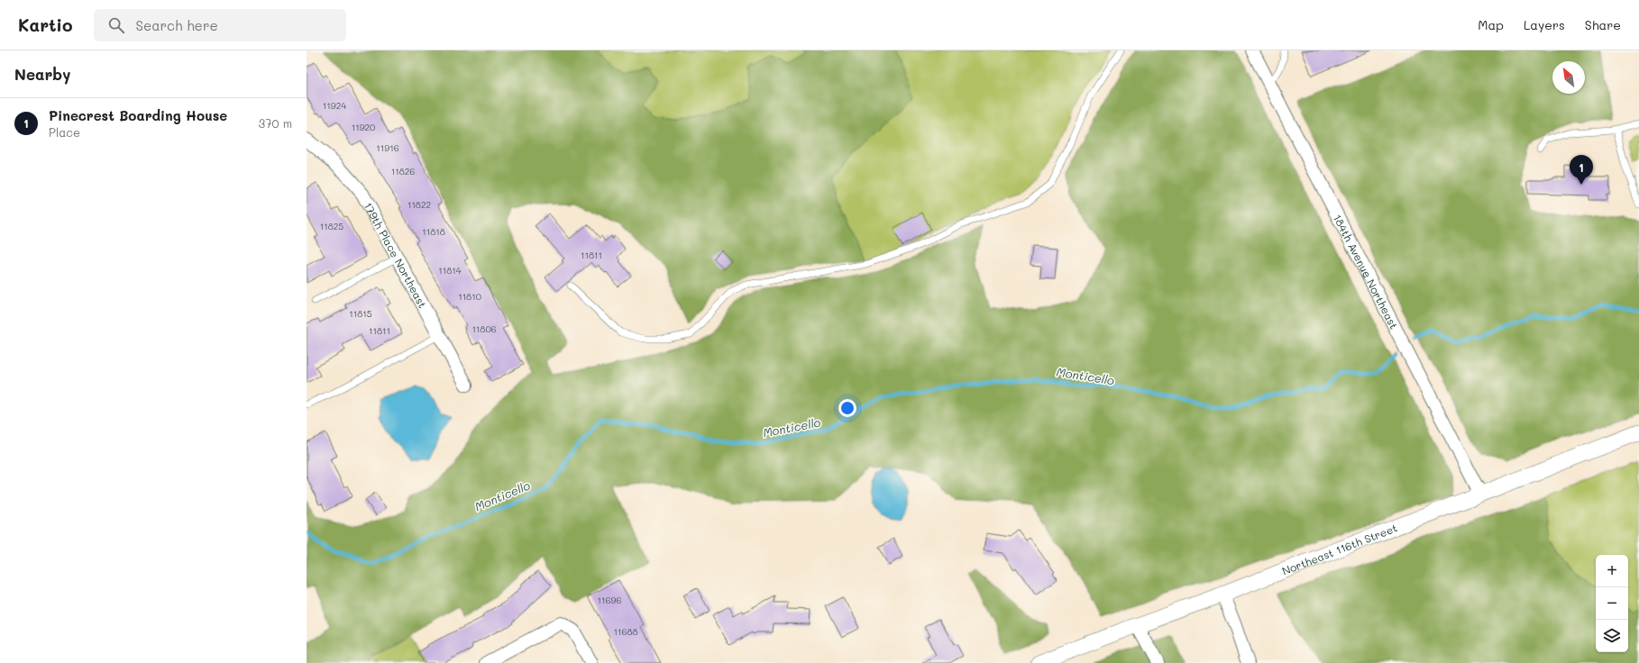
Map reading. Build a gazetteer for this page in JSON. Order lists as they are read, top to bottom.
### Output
{
  "streets": {
    "street": ["179th Place Northeast", "184th Avenue Northeast", "Northeast 116th Street"]
  },
  "crossings": [
    ["184th Avenue Northeast", "Northeast 116th Street"]
  ],
  "water": ["Monticello"],
  "house_numbers": [
    "11924",
    "11920",
    "11916",
    "11826",
    "11822",
    "11825",
    "11818",
    "11811",
    "11814",
    "11810",
    "11815",
    "11806",
    "11811",
    "11696",
    "11688"
  ],
  "north": "top left",
  "page": {
    "header": "Kartio",
    "search": "Search here",
    "nav": ["Map", "Layers", "Share"],
    "heading": "Nearby",
    "list": [
      {
        "mark": "1",
        "name": "Pinecrest Boarding House",
        "note": "Place",
        "value": "370 m"
      }
    ],
    "pins": "1",
    "map_buttons": ["+", "−"]
  }
}
